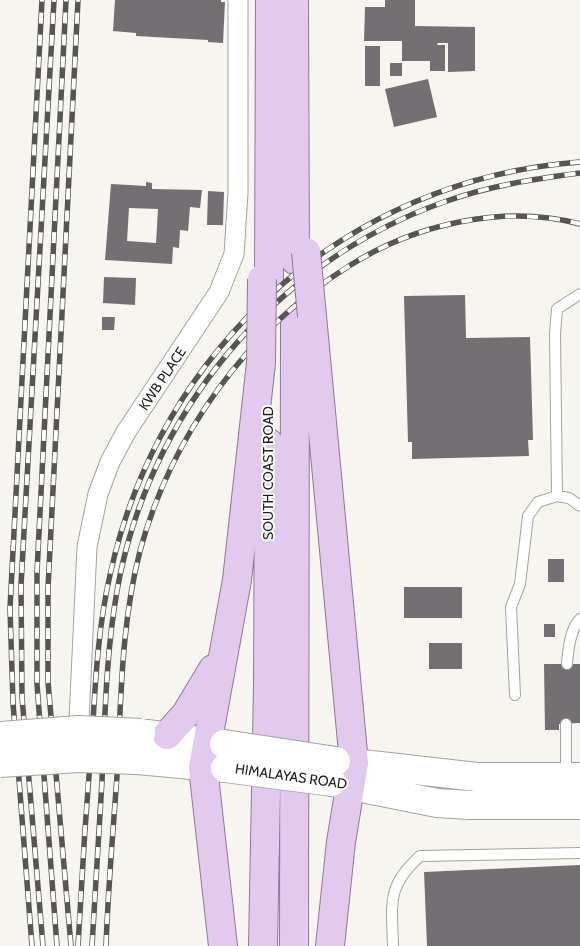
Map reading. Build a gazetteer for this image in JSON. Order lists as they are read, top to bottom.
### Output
{
  "streets": {
    "main road": ["SOUTH COAST ROAD"],
    "street": ["KWB PLACE", "HIMALAYAS ROAD"]
  },
  "crossings": [
    ["KWB PLACE", "HIMALAYAS ROAD"]
  ]
}
